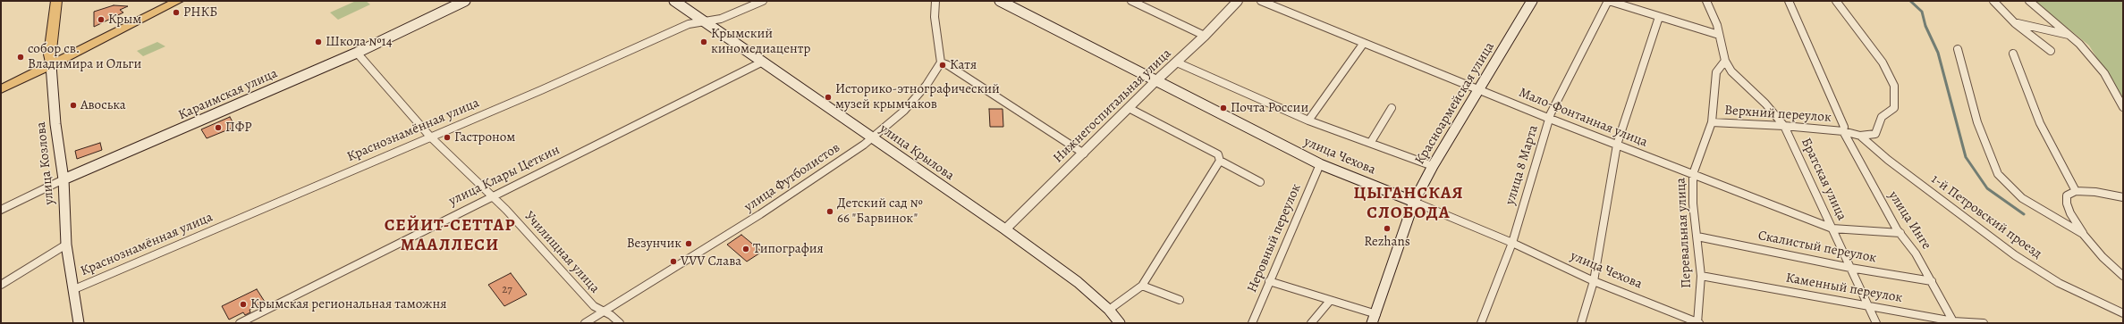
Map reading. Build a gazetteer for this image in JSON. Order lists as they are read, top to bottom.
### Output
{
  "streets": {
    "main road": [
      "Караимская улица",
      "Красноармейская улица",
      "улица Крылова",
      "улица Чехова",
      "улица Козлова"
    ],
    "street": [
      "Нижнегоспитальная улица",
      "Верхний переулок",
      "Мало-Фонтанная улица",
      "Краснознамённая улица",
      "улица 8 Марта",
      "улица Клары Цеткин",
      "улица Футболистов",
      "Братская улица",
      "1-й Петровский проезд",
      "улица Инге",
      "Перевальная улица",
      "Неровный переулок",
      "Скалистый переулок",
      "Училищная улица",
      "Каменный переулок"
    ]
  },
  "crossings": [
    ["Караимская улица", "улица Козлова"],
    ["Караимская улица", "Училищная улица"],
    ["Красноармейская улица", "Мало-Фонтанная улица"],
    ["Красноармейская улица", "улица Чехова"],
    ["Нижнегоспитальная улица", "улица Крылова"],
    ["Нижнегоспитальная улица", "улица Чехова"],
    ["Верхний переулок", "Братская улица"],
    ["Верхний переулок", "1-й Петровский проезд"],
    ["Верхний переулок", "улица Инге"],
    ["Верхний переулок", "Перевальная улица"],
    ["Мало-Фонтанная улица", "улица 8 Марта"],
    ["Мало-Фонтанная улица", "Братская улица"],
    ["Мало-Фонтанная улица", "улица Инге"],
    ["Мало-Фонтанная улица", "Перевальная улица"],
    ["Краснознамённая улица", "улица Крылова"],
    ["Краснознамённая улица", "улица Козлова"],
    ["Краснознамённая улица", "Училищная улица"],
    ["улица Крылова", "улица Клары Цеткин"],
    ["улица Крылова", "улица Футболистов"],
    ["улица Чехова", "улица 8 Марта"],
    ["улица Чехова", "Перевальная улица"],
    ["улица Чехова", "Неровный переулок"],
    ["улица Клары Цеткин", "Училищная улица"],
    ["улица Футболистов", "Училищная улица"],
    ["Братская улица", "Перевальная улица"],
    ["Братская улица", "Скалистый переулок"],
    ["Братская улица", "Каменный переулок"],
    ["1-й Петровский проезд", "улица Инге"],
    ["улица Инге", "Скалистый переулок"],
    ["улица Инге", "Каменный переулок"],
    ["Перевальная улица", "Скалистый переулок"],
    ["Перевальная улица", "Каменный переулок"]
  ],
  "districts": ["ЦЫГАНСКАЯ СЛОБОДА", "СЕЙИТ-СЕТТАР МААЛЛЕСИ"],
  "places": [
    "РНКБ",
    "Крым",
    "Школа №14",
    "Крымский киномедиацентр",
    "собор св. Владимира и Ольги",
    "Катя",
    "Историко-этнографический музей крымчаков",
    "Авоська",
    "Почта России",
    "ПФР",
    "Гастроном",
    "Детский сад № 66 \"Барвинок\"",
    "Rezhans",
    "Везунчик",
    "Типография",
    "VVV Слава",
    "Крымская региональная таможня"
  ],
  "house_numbers": ["27"]
}
